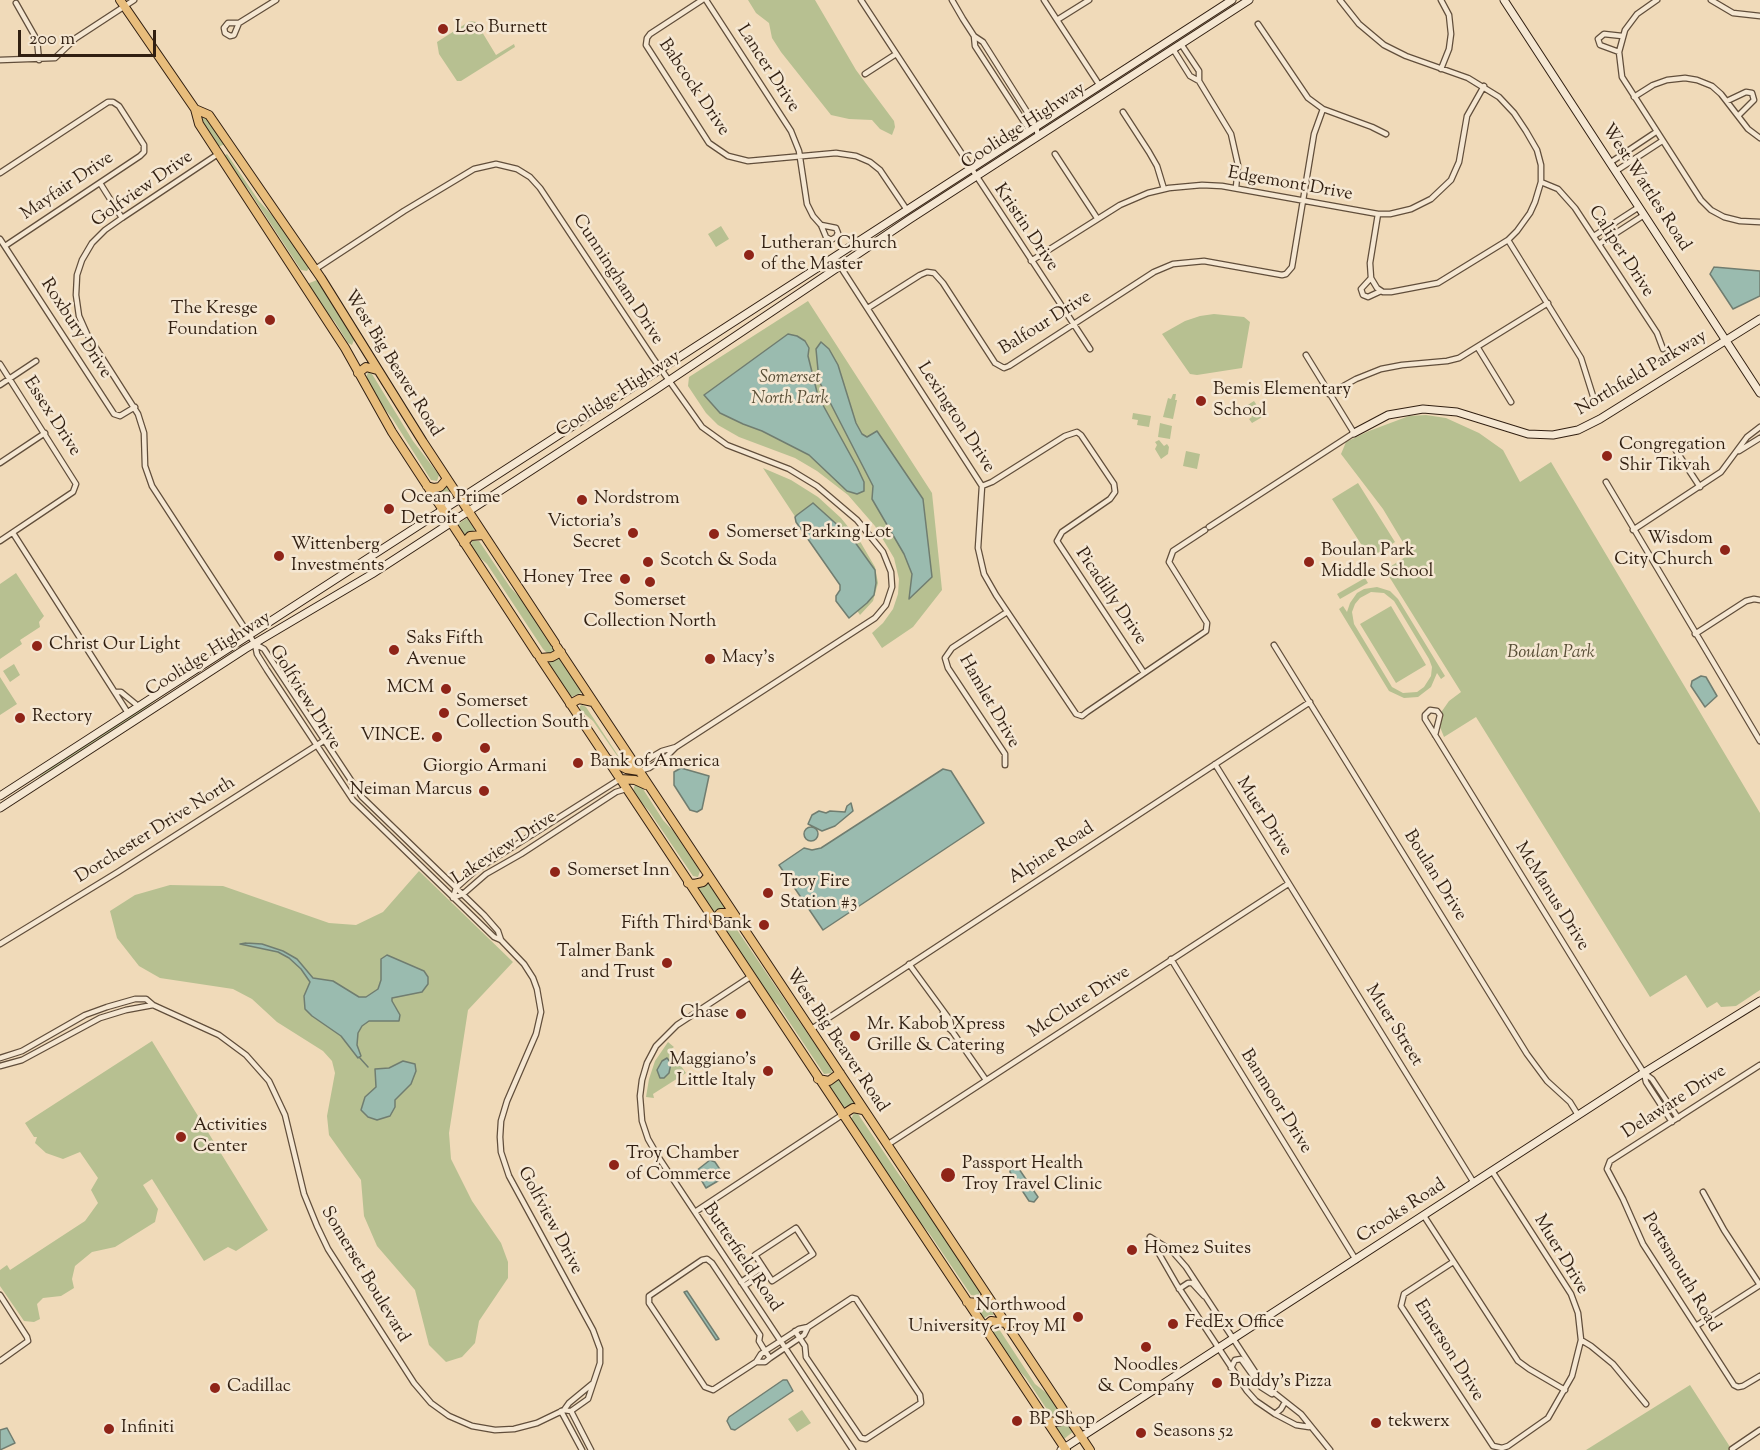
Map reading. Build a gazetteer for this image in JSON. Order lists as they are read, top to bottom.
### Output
{
  "streets": {
    "main road": [
      "Coolidge Highway",
      "West Wattles Road",
      "West Big Beaver Road",
      "Northfield Parkway",
      "Crooks Road"
    ],
    "street": [
      "Lancer Drive",
      "Babcock Drive",
      "Edgemont Drive",
      "Mayfair Drive",
      "Golfview Drive",
      "Kristin Drive",
      "Caliper Drive",
      "Cunningham Drive",
      "Balfour Drive",
      "Roxbury Drive",
      "Essex Drive",
      "Lexington Drive",
      "Picadilly Drive",
      "Hamlet Drive",
      "Muer Drive",
      "Dorchester Drive North",
      "Lakeview Drive",
      "Alpine Road",
      "Boulan Drive",
      "McManus Drive",
      "McClure Drive",
      "Muer Street",
      "Banmoor Drive",
      "Delaware Drive",
      "Butterfield Road",
      "Portsmouth Road",
      "Somerset Boulevard",
      "Emerson Drive"
    ]
  },
  "crossings": [
    ["Lancer Drive", "Babcock Drive"],
    ["Babcock Drive", "Coolidge Highway"],
    ["Coolidge Highway", "Golfview Drive"],
    ["Coolidge Highway", "Kristin Drive"],
    ["Coolidge Highway", "Cunningham Drive"],
    ["Coolidge Highway", "West Big Beaver Road"],
    ["Coolidge Highway", "Lexington Drive"],
    ["Edgemont Drive", "Kristin Drive"],
    ["Edgemont Drive", "Balfour Drive"],
    ["Mayfair Drive", "Roxbury Drive"],
    ["West Wattles Road", "Northfield Parkway"],
    ["Golfview Drive", "Roxbury Drive"],
    ["Golfview Drive", "West Big Beaver Road"],
    ["Golfview Drive", "Dorchester Drive North"],
    ["Golfview Drive", "Lakeview Drive"],
    ["Kristin Drive", "Balfour Drive"],
    ["Cunningham Drive", "West Big Beaver Road"],
    ["Balfour Drive", "Lexington Drive"],
    ["West Big Beaver Road", "Lakeview Drive"],
    ["West Big Beaver Road", "Alpine Road"],
    ["West Big Beaver Road", "McClure Drive"],
    ["West Big Beaver Road", "Crooks Road"],
    ["West Big Beaver Road", "Butterfield Road"],
    ["Northfield Parkway", "Lexington Drive"],
    ["Northfield Parkway", "Picadilly Drive"],
    ["Lexington Drive", "Picadilly Drive"],
    ["Lexington Drive", "Hamlet Drive"],
    ["Muer Drive", "Alpine Road"],
    ["Muer Drive", "McClure Drive"],
    ["Muer Drive", "Muer Street"],
    ["Muer Drive", "Crooks Road"],
    ["Muer Drive", "Emerson Drive"],
    ["Alpine Road", "Boulan Drive"],
    ["Boulan Drive", "Crooks Road"],
    ["McManus Drive", "Crooks Road"],
    ["McClure Drive", "Muer Street"],
    ["McClure Drive", "Banmoor Drive"],
    ["Muer Street", "Crooks Road"],
    ["Banmoor Drive", "Crooks Road"],
    ["Delaware Drive", "Portsmouth Road"]
  ],
  "parks": ["Somerset North Park", "Boulan Park"],
  "places": [
    "Leo Burnett",
    "Lutheran Church of the Master",
    "The Kresge Foundation",
    "Bemis Elementary School",
    "Congregation Shir Tikvah",
    "Nordstrom",
    "Ocean Prime Detroit",
    "Victoria's Secret",
    "Somerset Parking Lot",
    "Wisdom City Church",
    "Wittenberg Investments",
    "Scotch & Soda",
    "Boulan Park Middle School",
    "Honey Tree",
    "Somerset Collection North",
    "Christ Our Light",
    "Saks Fifth Avenue",
    "Macy's",
    "MCM",
    "Somerset Collection South",
    "Rectory",
    "VINCE.",
    "Giorgio Armani",
    "Bank of America",
    "Neiman Marcus",
    "Somerset Inn",
    "Troy Fire Station #3",
    "Fifth Third Bank",
    "Talmer Bank and Trust",
    "Chase",
    "Mr. Kabob Xpress Grille & Catering",
    "Maggiano's Little Italy",
    "Activities Center",
    "Troy Chamber of Commerce",
    "Passport Health Troy Travel Clinic",
    "Home2 Suites",
    "Northwood University - Troy MI",
    "FedEx Office",
    "Noodles & Company",
    "Buddy's Pizza",
    "Cadillac",
    "BP Shop",
    "tekwerx",
    "Infiniti",
    "Seasons 52"
  ],
  "scale_bar": "200 m"
}
